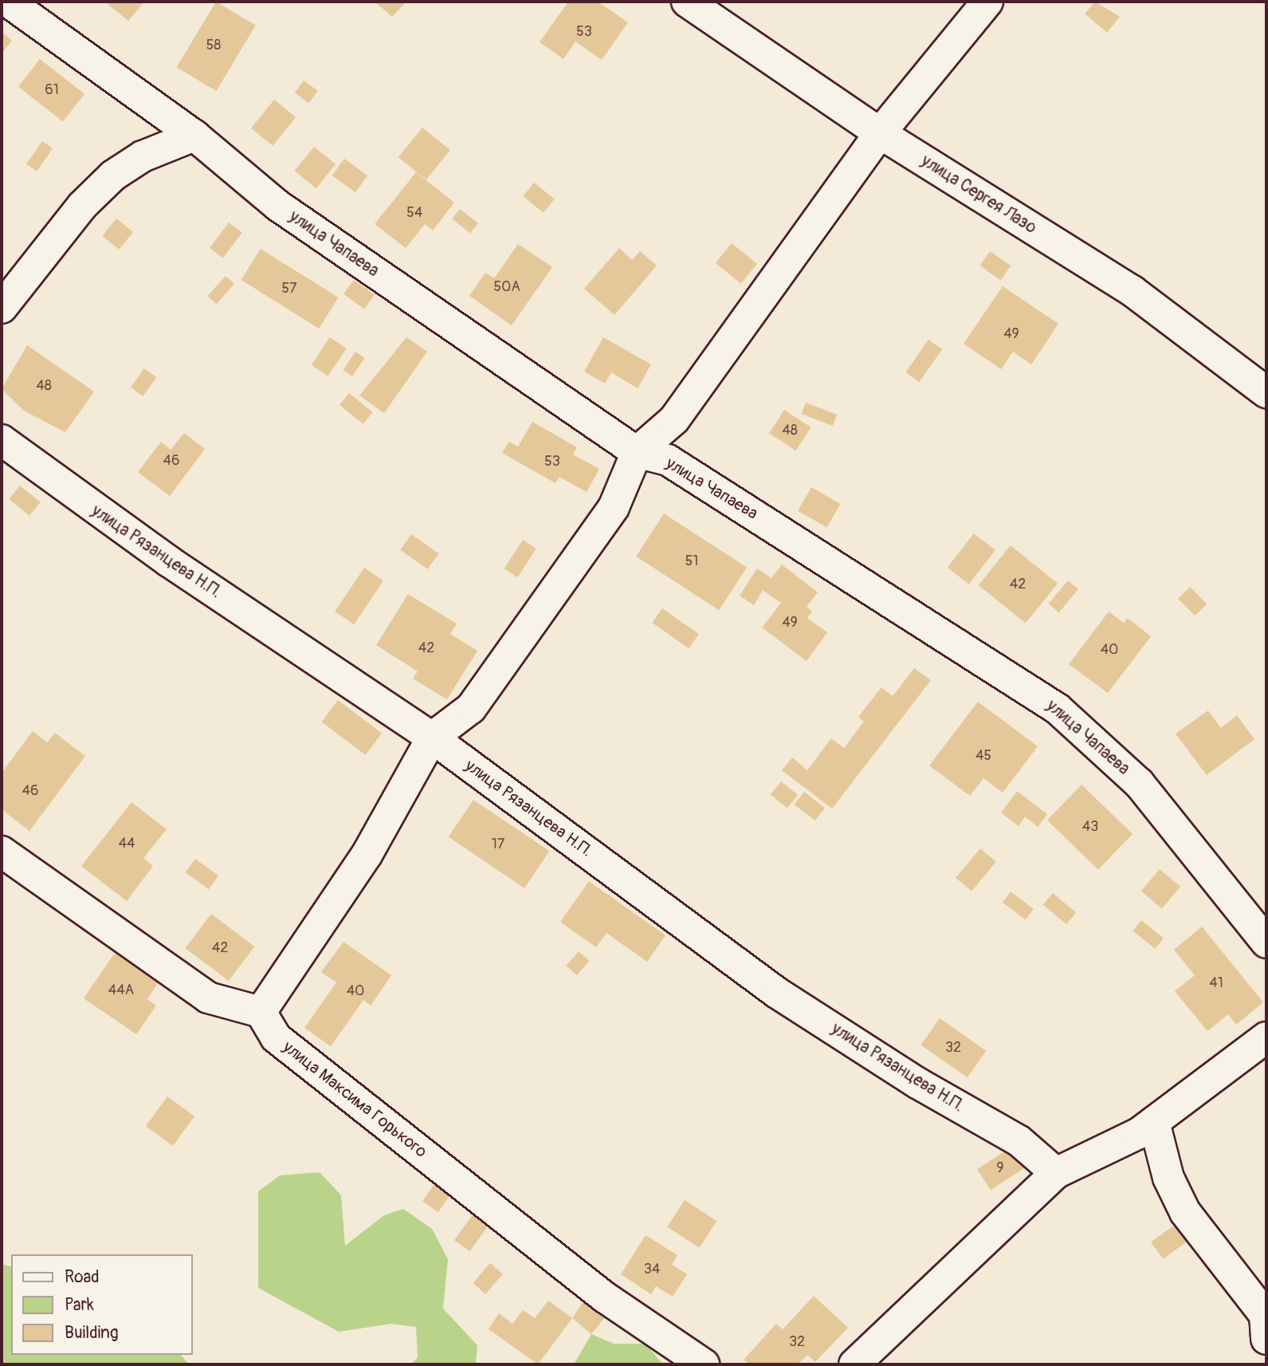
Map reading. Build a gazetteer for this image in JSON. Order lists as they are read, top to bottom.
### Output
{
  "streets": {
    "street": [
      "улица Сергея Лазо",
      "улица Чапаева",
      "улица Рязанцева Н.П.",
      "улица Максима Горького"
    ]
  },
  "house_numbers": [
    "53",
    "58",
    "61",
    "54",
    "50А",
    "57",
    "49",
    "48",
    "48",
    "46",
    "53",
    "51",
    "42",
    "49",
    "42",
    "40",
    "45",
    "46",
    "43",
    "44",
    "17",
    "42",
    "41",
    "44А",
    "40",
    "32",
    "9",
    "34",
    "32"
  ],
  "legend": ["Road", "Park", "Building"]
}
